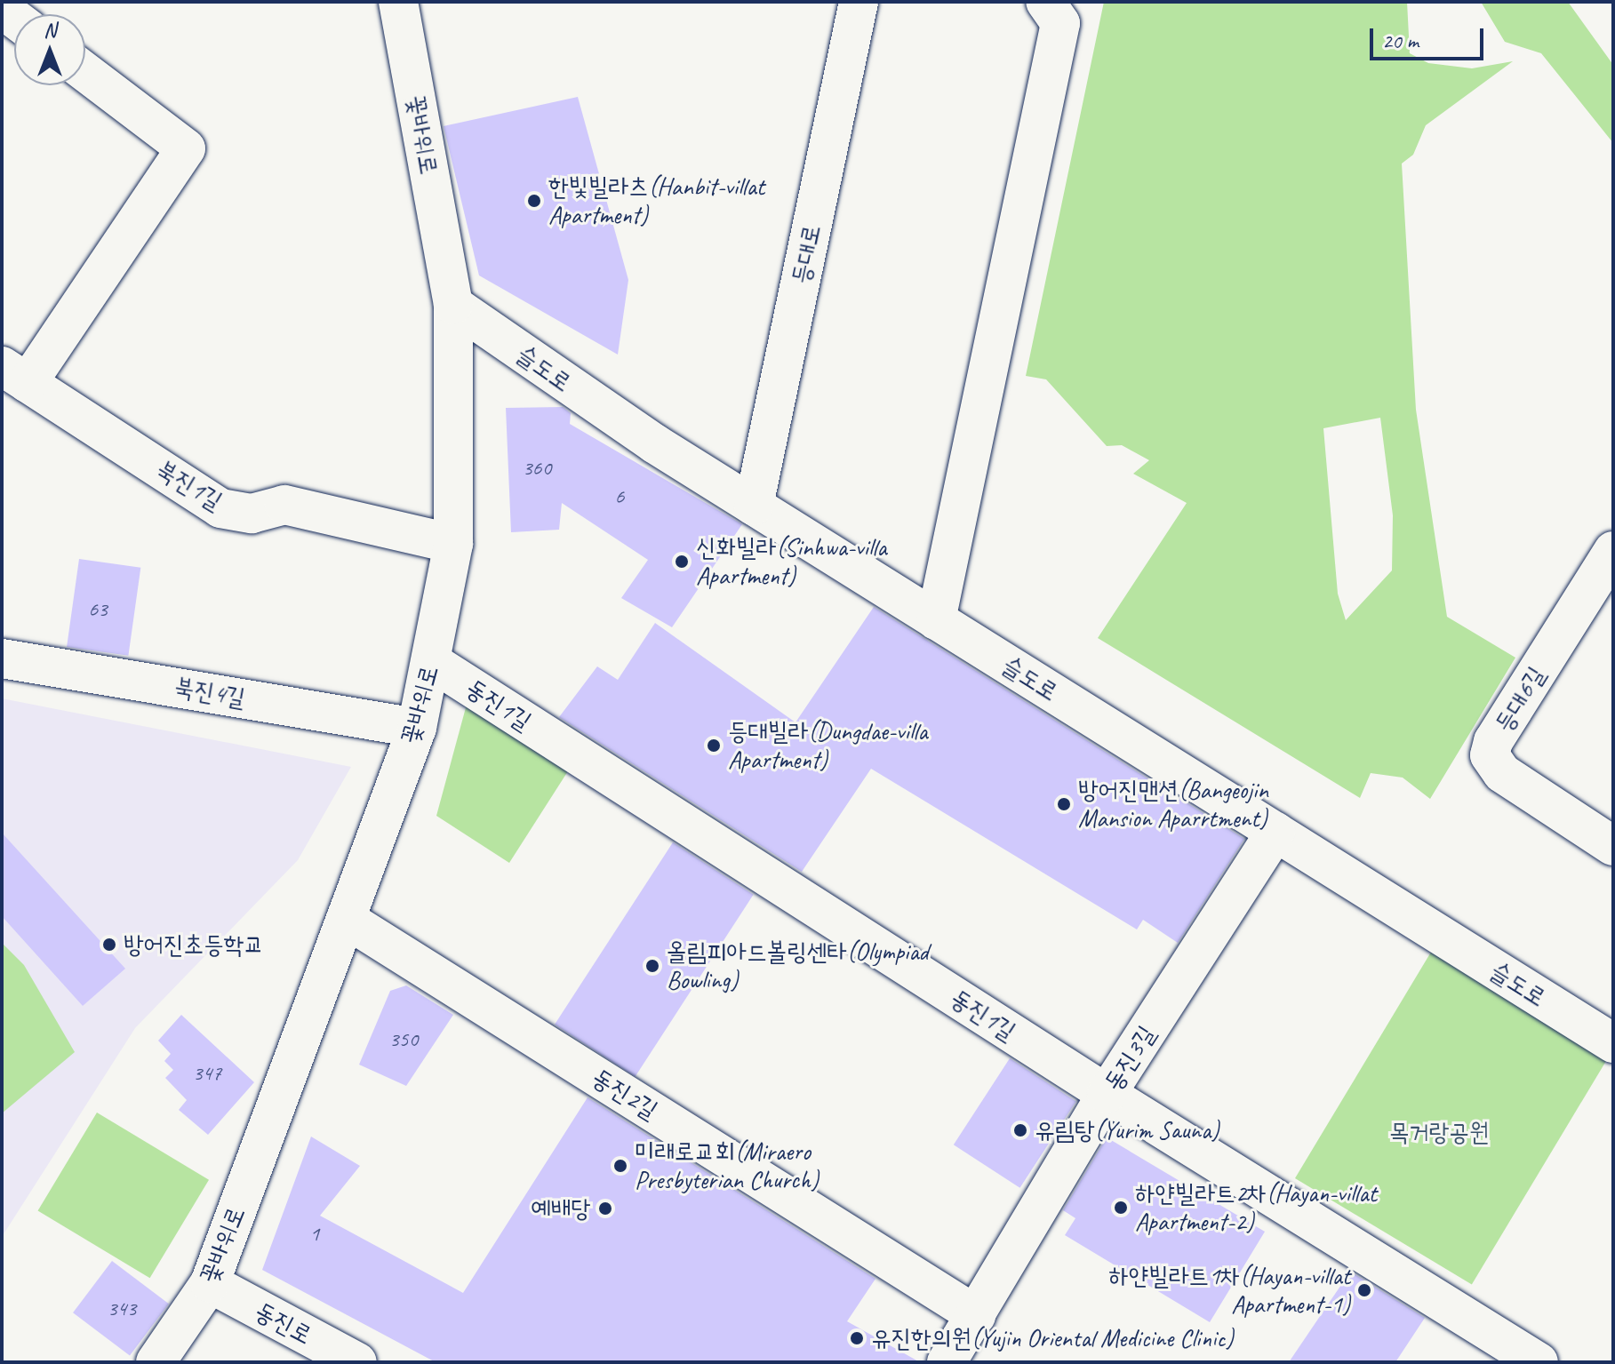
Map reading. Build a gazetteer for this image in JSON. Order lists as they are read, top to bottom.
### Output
{
  "streets": {
    "street": [
      "꽃바위로",
      "등대로",
      "슬도로",
      "북진1길",
      "북진4길",
      "등대6길",
      "동진1길",
      "동진3길",
      "동진2길",
      "동진로"
    ]
  },
  "crossings": [
    ["꽃바위로", "슬도로"],
    ["꽃바위로", "북진1길"],
    ["꽃바위로", "북진4길"],
    ["꽃바위로", "동진1길"],
    ["꽃바위로", "동진2길"],
    ["꽃바위로", "동진로"],
    ["등대로", "슬도로"],
    ["슬도로", "동진3길"],
    ["동진1길", "동진3길"],
    ["동진3길", "동진2길"]
  ],
  "parks": ["목거랑공원"],
  "places": [
    "한빛빌라츠(Hanbit-villat Apartment)",
    "신화빌라(Sinhwa-villa Apartment)",
    "등대빌라(Dungdae-villa Apartment)",
    "방어진맨션(Bangeojin Mansion Aparrtment)",
    "방어진초등학교",
    "올림피아드볼링센타(Olympiad Bowling)",
    "유림탕(Yurim Sauna)",
    "미래로교회(Miraero Presbyterian Church)",
    "하얀빌라트2차(Hayan-villat Apartment-2)",
    "예배당",
    "하얀빌라트1차(Hayan-villat Apartment-1)",
    "유진한의원(Yujin Oriental Medicine Clinic)"
  ],
  "house_numbers": [
    "360",
    "6",
    "63",
    "350",
    "347",
    "1",
    "343"
  ],
  "scale_bar": "20 m",
  "north": "top"
}
